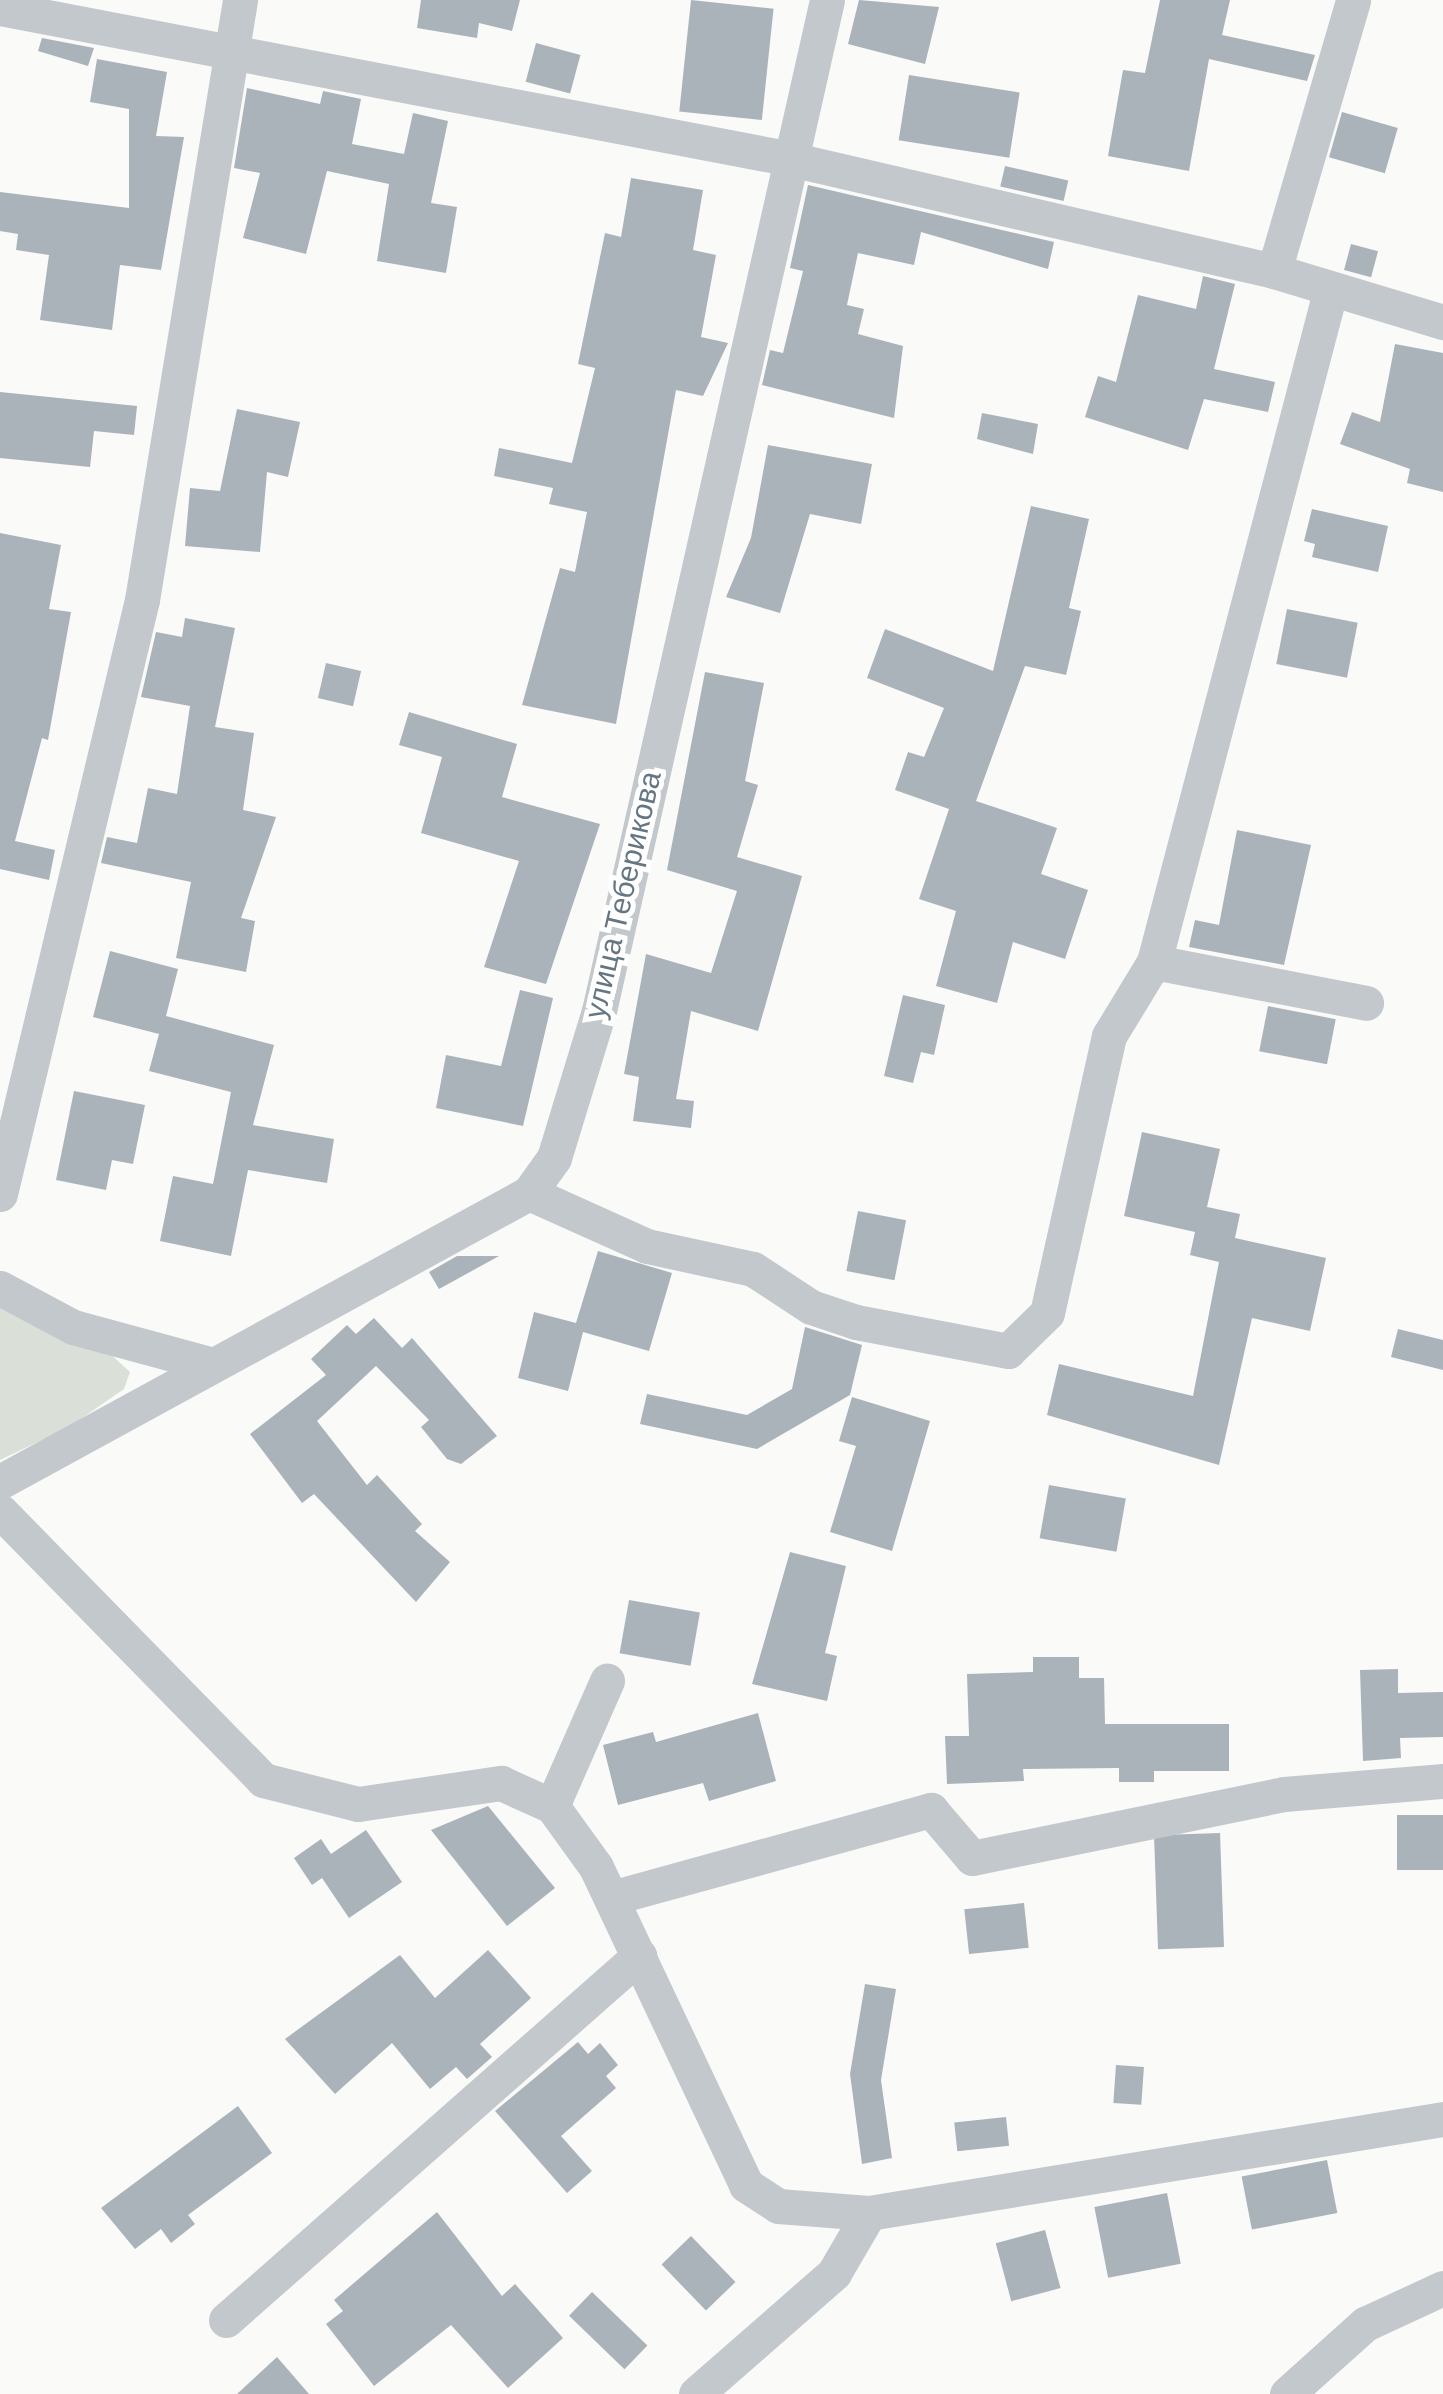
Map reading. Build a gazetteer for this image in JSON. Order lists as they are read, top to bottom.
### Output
{
  "streets": {
    "street": ["улица Теберикова"]
  }
}
